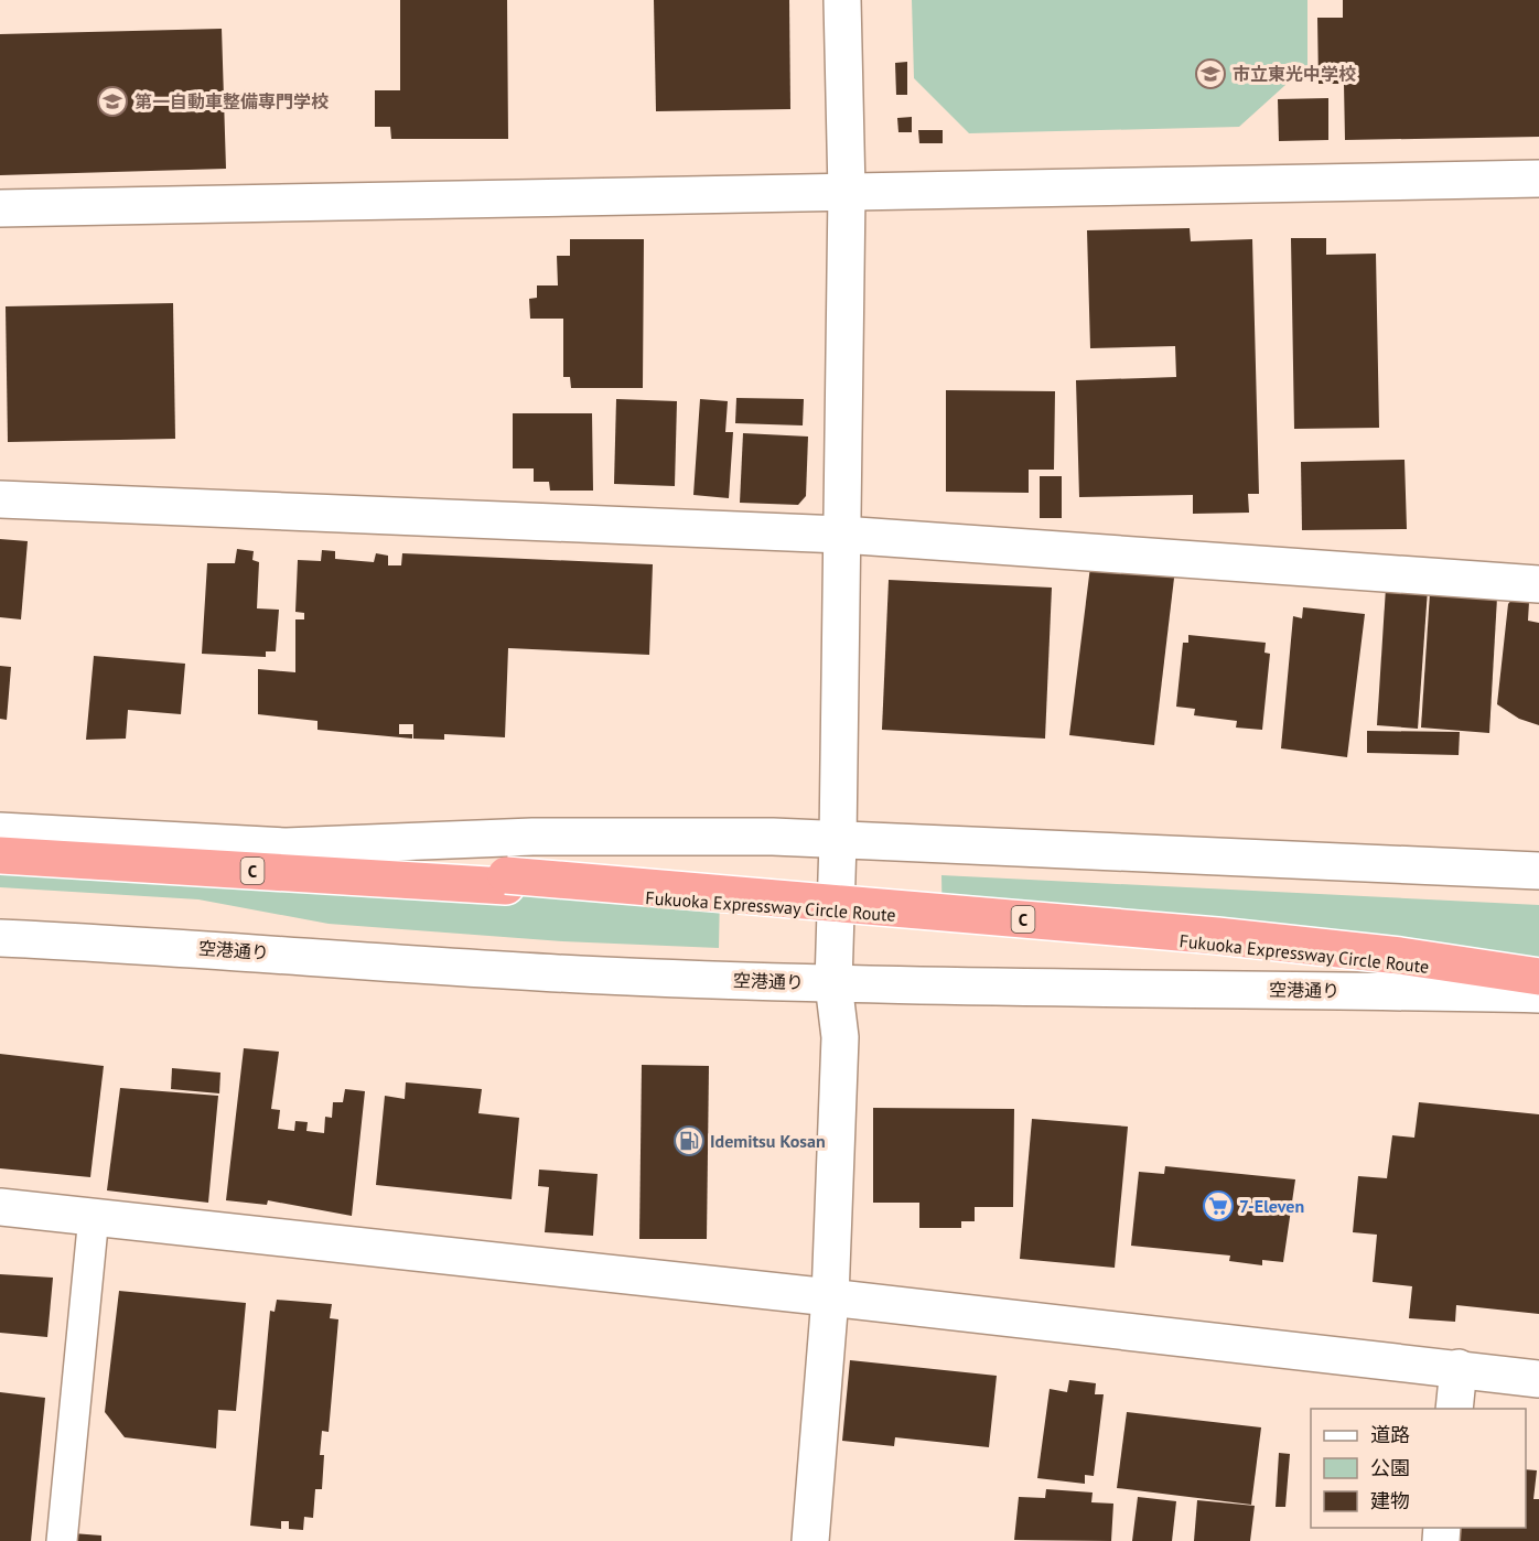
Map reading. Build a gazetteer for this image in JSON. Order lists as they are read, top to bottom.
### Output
{
  "streets": {
    "highway": ["C", "Fukuoka Expressway Circle Route"],
    "street": ["空港通り"]
  },
  "places": {
    "school or university": ["市立東光中学校", "第一自動車整備専門学校"],
    "fuel station": ["Idemitsu Kosan"],
    "supermarket": ["7-Eleven"]
  },
  "legend": ["道路", "公園", "建物"]
}
